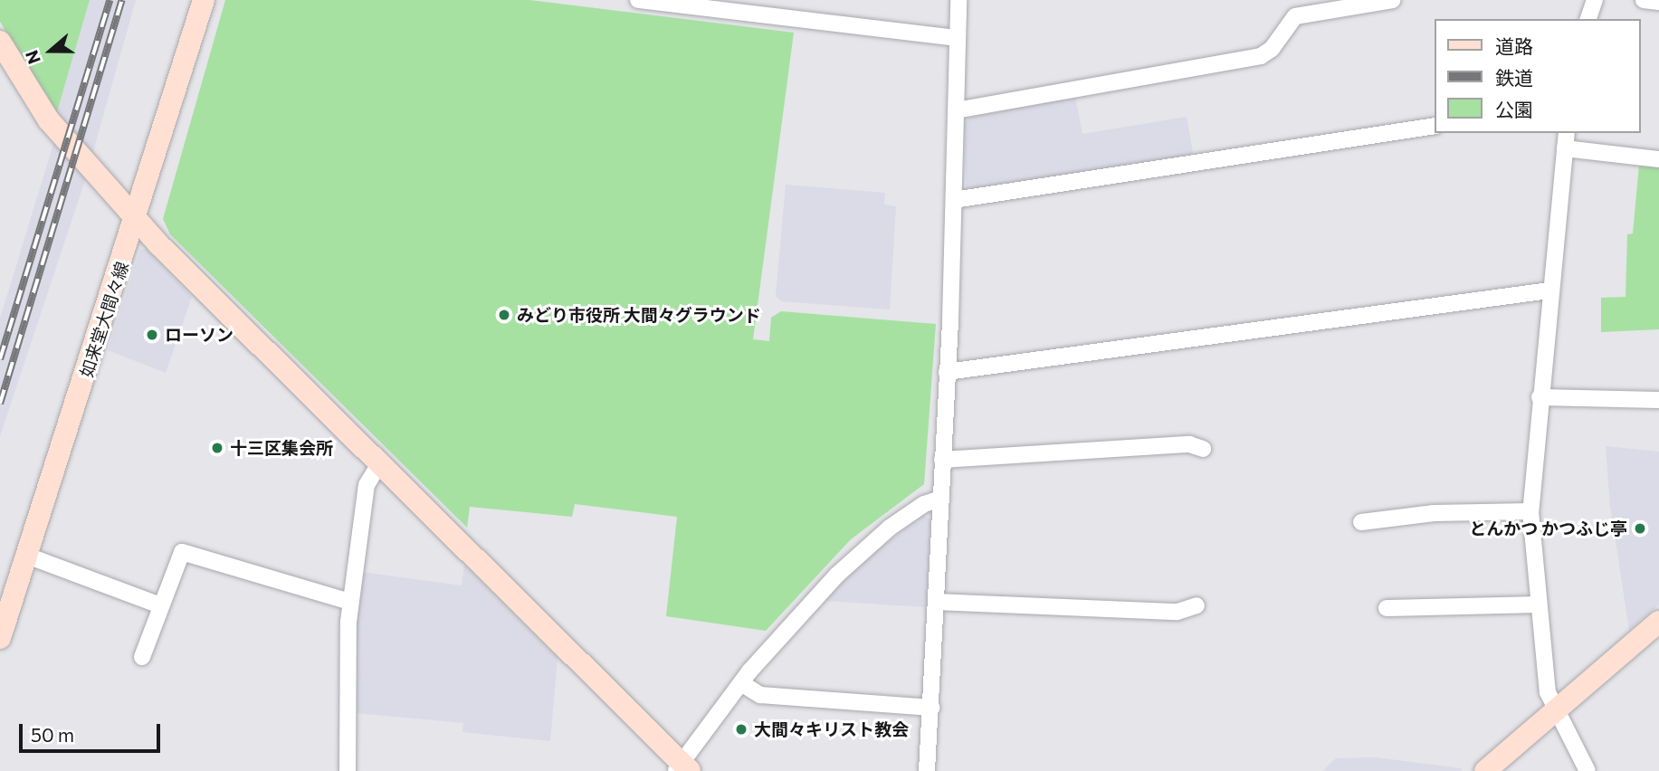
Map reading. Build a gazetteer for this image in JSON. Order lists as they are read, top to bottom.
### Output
{
  "streets": {
    "street": ["如来堂大間々線"]
  },
  "places": [
    "みどり市役所 大間々グラウンド",
    "ローソン",
    "十三区集会所",
    "とんかつ かつふじ亭",
    "大間々キリスト教会"
  ],
  "legend": ["道路", "鉄道", "公園"],
  "scale_bar": "50 m",
  "north": "left"
}
